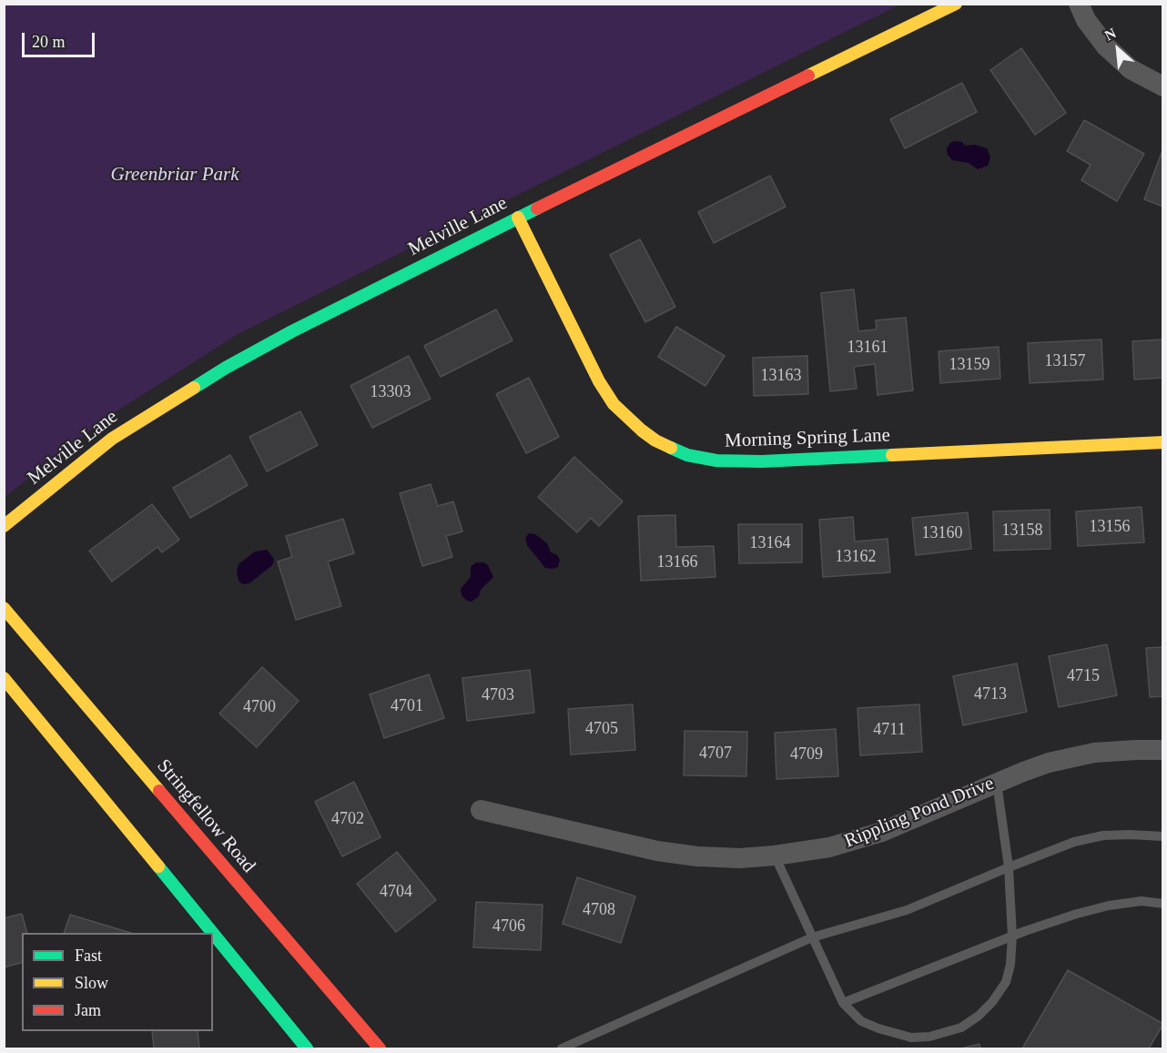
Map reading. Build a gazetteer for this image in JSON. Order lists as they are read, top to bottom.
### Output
{
  "streets": {
    "street": [
      "Melville Lane",
      "Morning Spring Lane",
      "Rippling Pond Drive",
      "Stringfellow Road"
    ]
  },
  "crossings": [
    ["Melville Lane", "Morning Spring Lane"]
  ],
  "parks": ["Greenbriar Park"],
  "house_numbers": [
    "13161",
    "13157",
    "13159",
    "13163",
    "13303",
    "13156",
    "13158",
    "13160",
    "13164",
    "13162",
    "13166",
    "4715",
    "4713",
    "4703",
    "4701",
    "4700",
    "4705",
    "4711",
    "4707",
    "4709",
    "4702",
    "4704",
    "4708",
    "4706"
  ],
  "legend": ["Fast", "Slow", "Jam"],
  "scale_bar": "20 m",
  "north": "top left"
}
